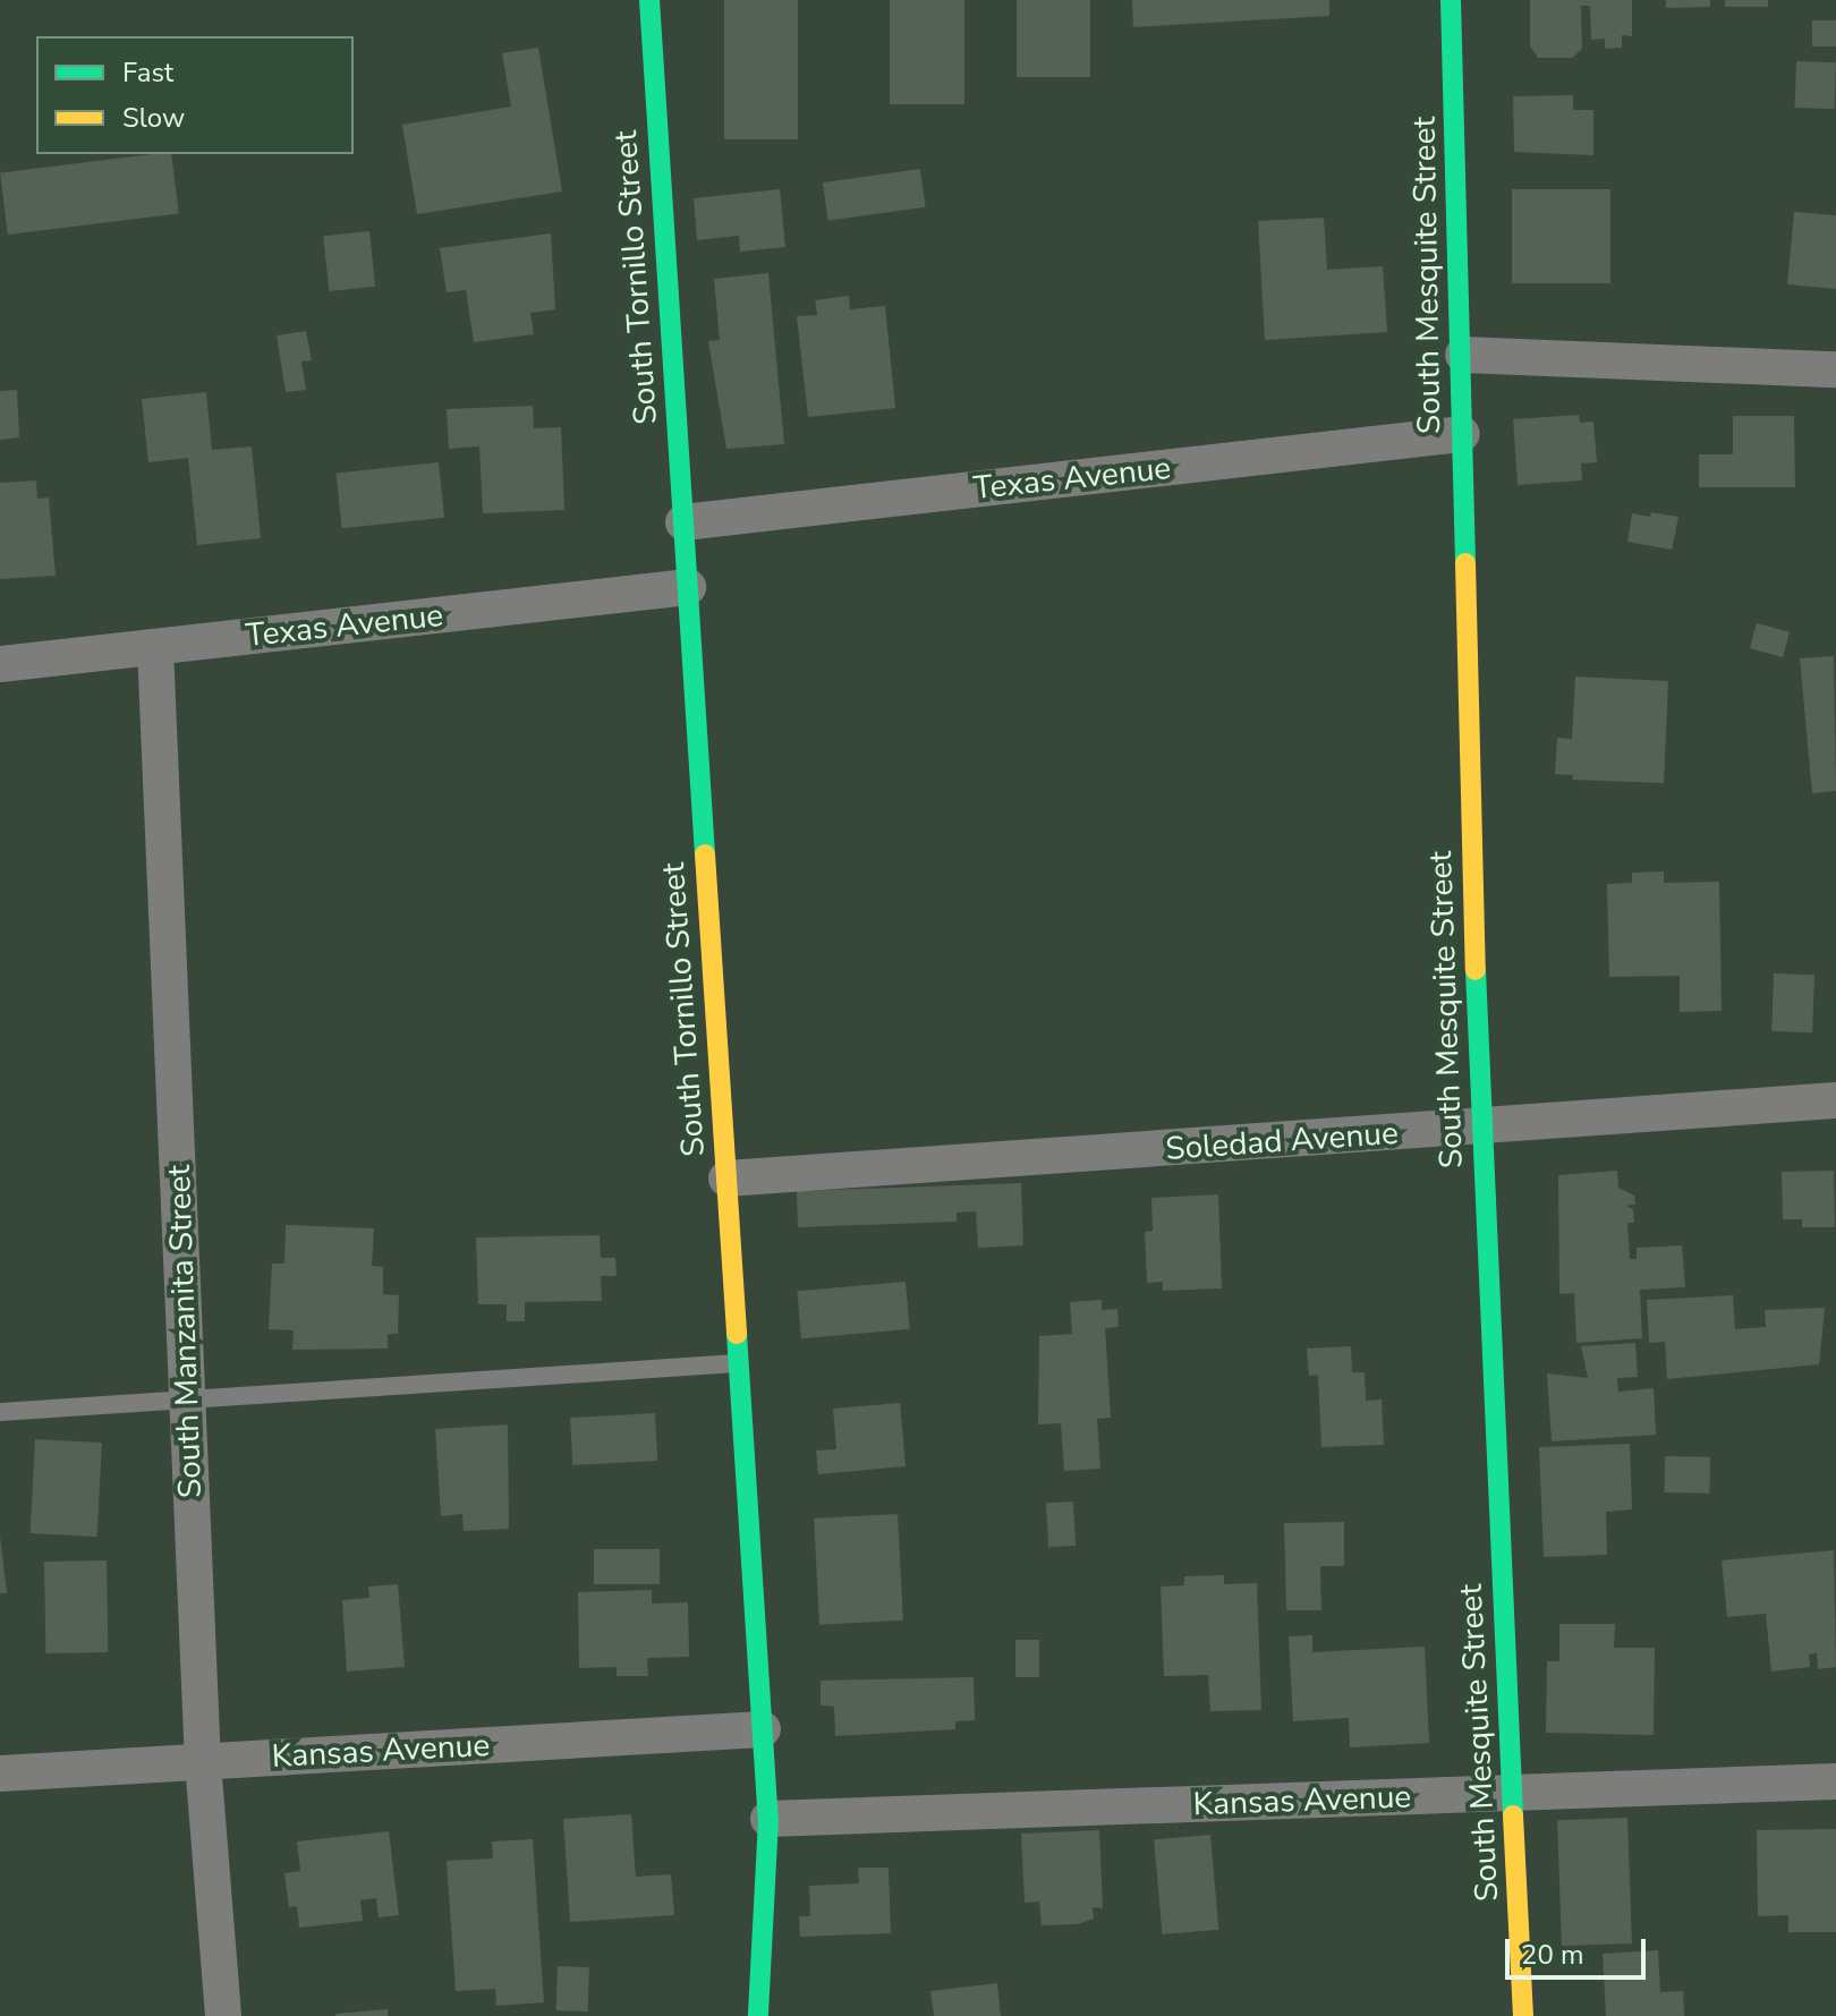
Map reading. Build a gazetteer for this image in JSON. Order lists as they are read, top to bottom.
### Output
{
  "streets": {
    "street": [
      "South Mesquite Street",
      "South Tornillo Street",
      "Texas Avenue",
      "Soledad Avenue",
      "South Manzanita Street",
      "Kansas Avenue"
    ]
  },
  "crossings": [
    ["South Mesquite Street", "Texas Avenue"],
    ["South Mesquite Street", "Soledad Avenue"],
    ["South Mesquite Street", "Kansas Avenue"],
    ["South Tornillo Street", "Texas Avenue"],
    ["South Tornillo Street", "Soledad Avenue"],
    ["South Tornillo Street", "Kansas Avenue"],
    ["Texas Avenue", "South Manzanita Street"],
    ["South Manzanita Street", "Kansas Avenue"]
  ],
  "legend": ["Fast", "Slow"],
  "scale_bar": "20 m"
}
